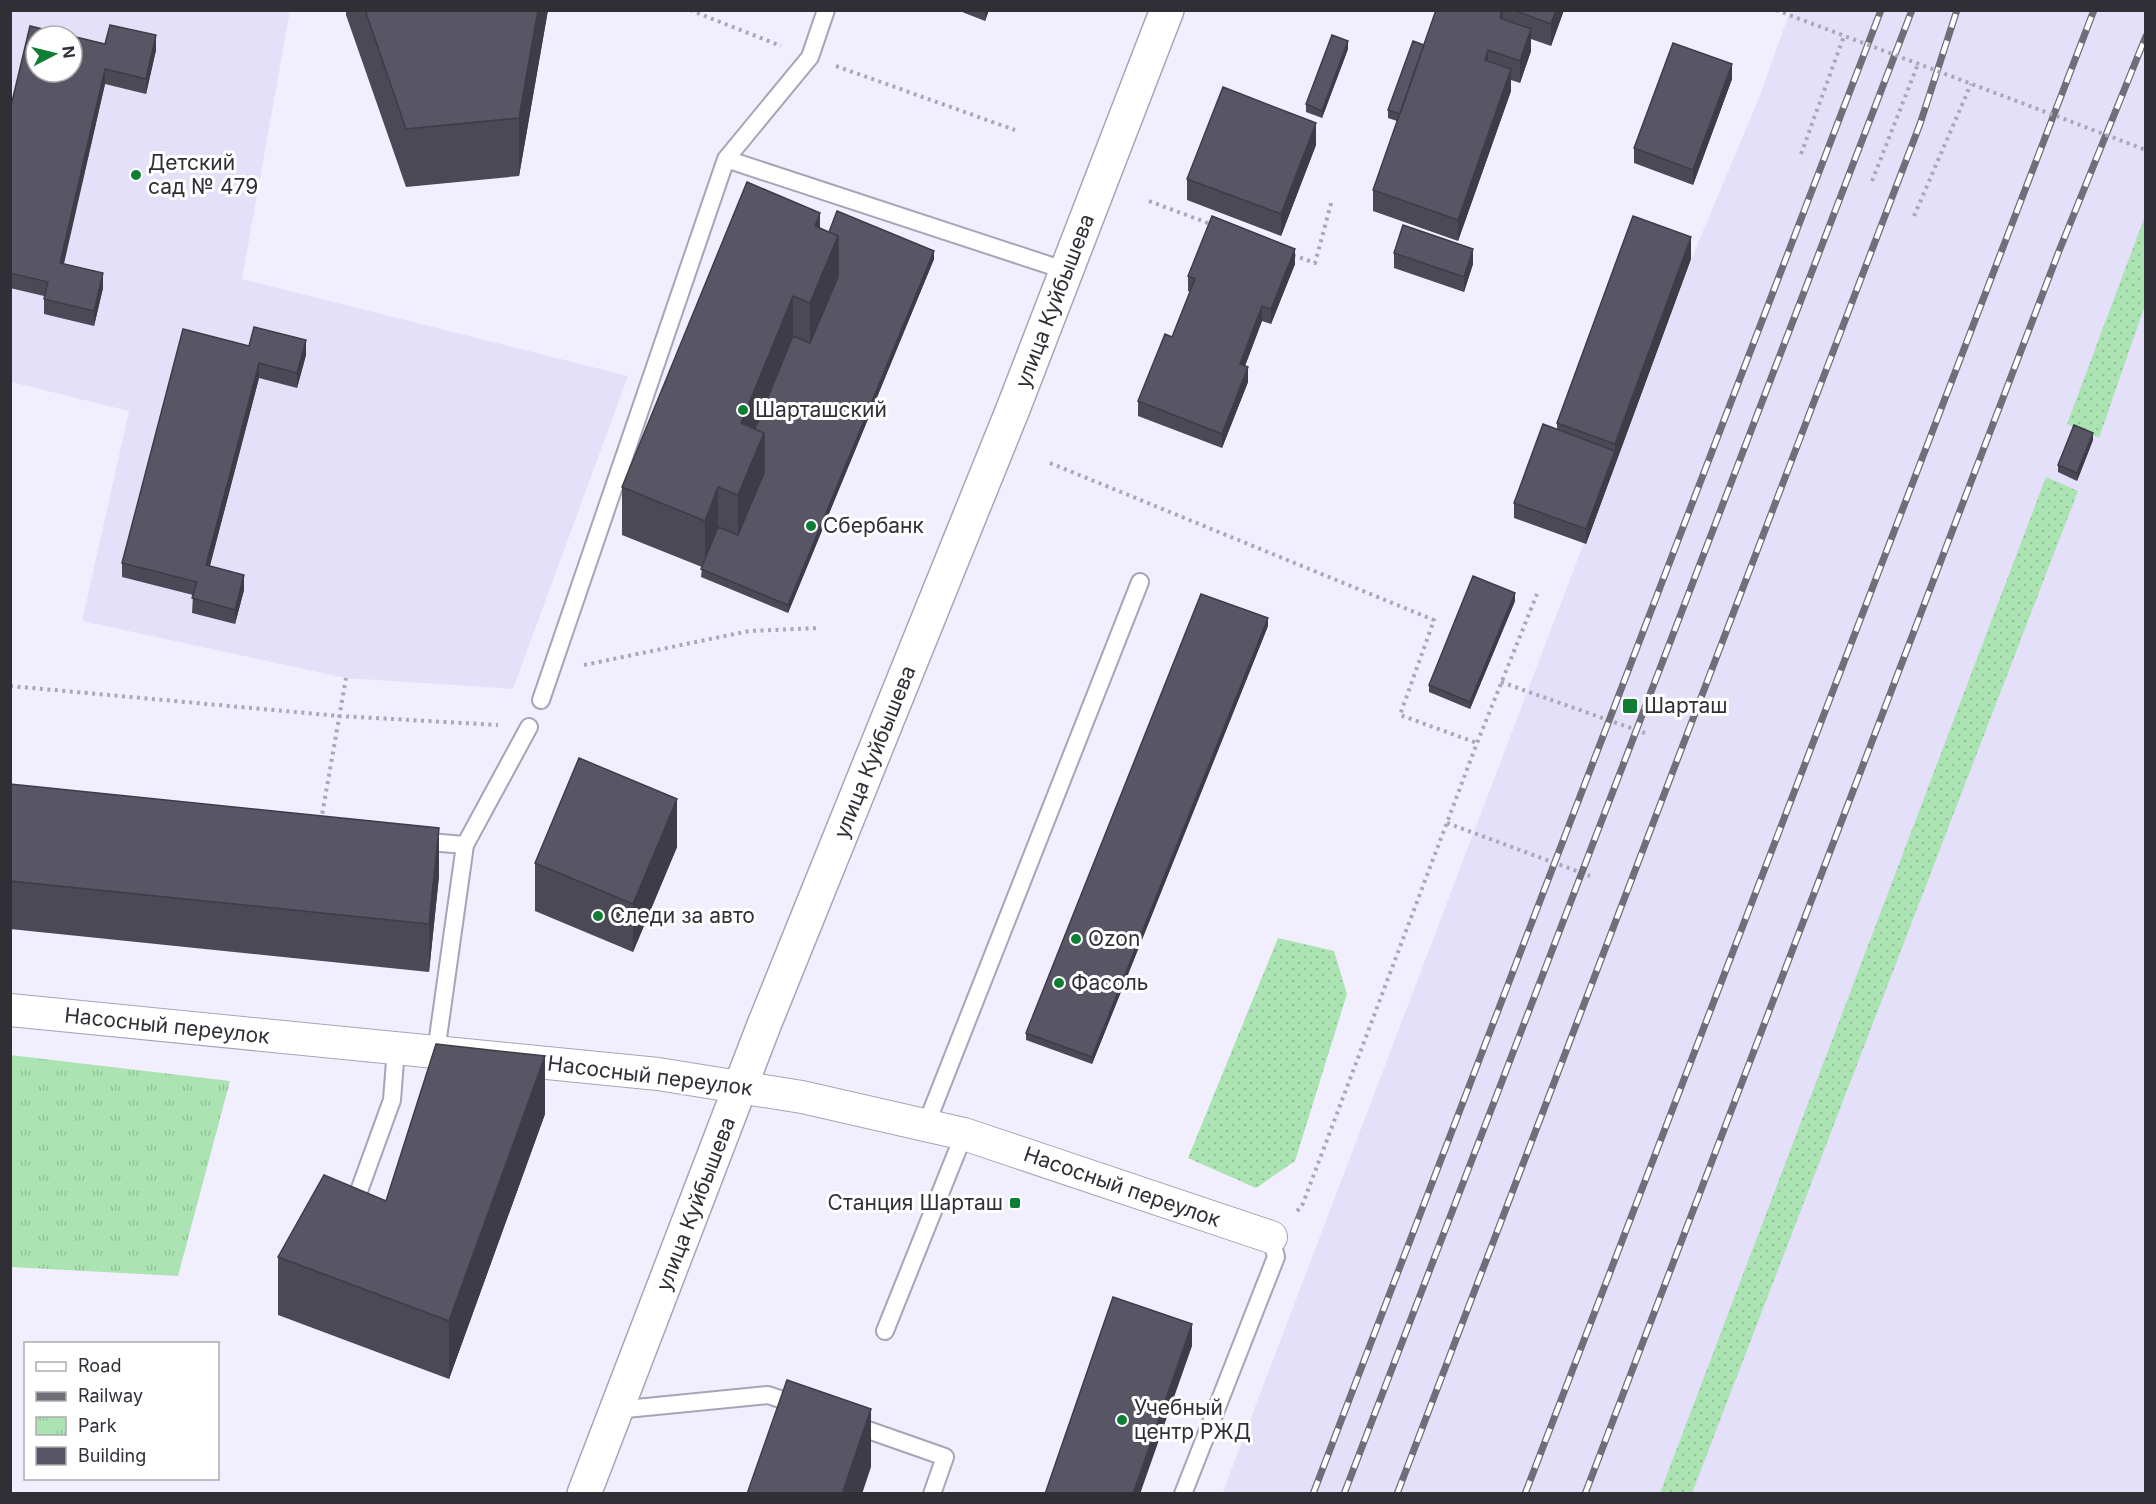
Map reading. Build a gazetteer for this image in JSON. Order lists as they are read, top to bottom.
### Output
{
  "streets": {
    "street": ["улица Куйбышева", "Насосный переулок"]
  },
  "crossings": [
    ["улица Куйбышева", "Насосный переулок"]
  ],
  "places": {
    "other": [
      "Детский сад № 479",
      "Шарташский",
      "Сбербанк",
      "Следи за авто",
      "Ozon",
      "Фасоль",
      "Учебный центр РЖД"
    ],
    "transit": ["Шарташ", "Станция Шарташ"]
  },
  "legend": [
    "Road",
    "Railway",
    "Park",
    "Building"
  ],
  "north": "right"
}
